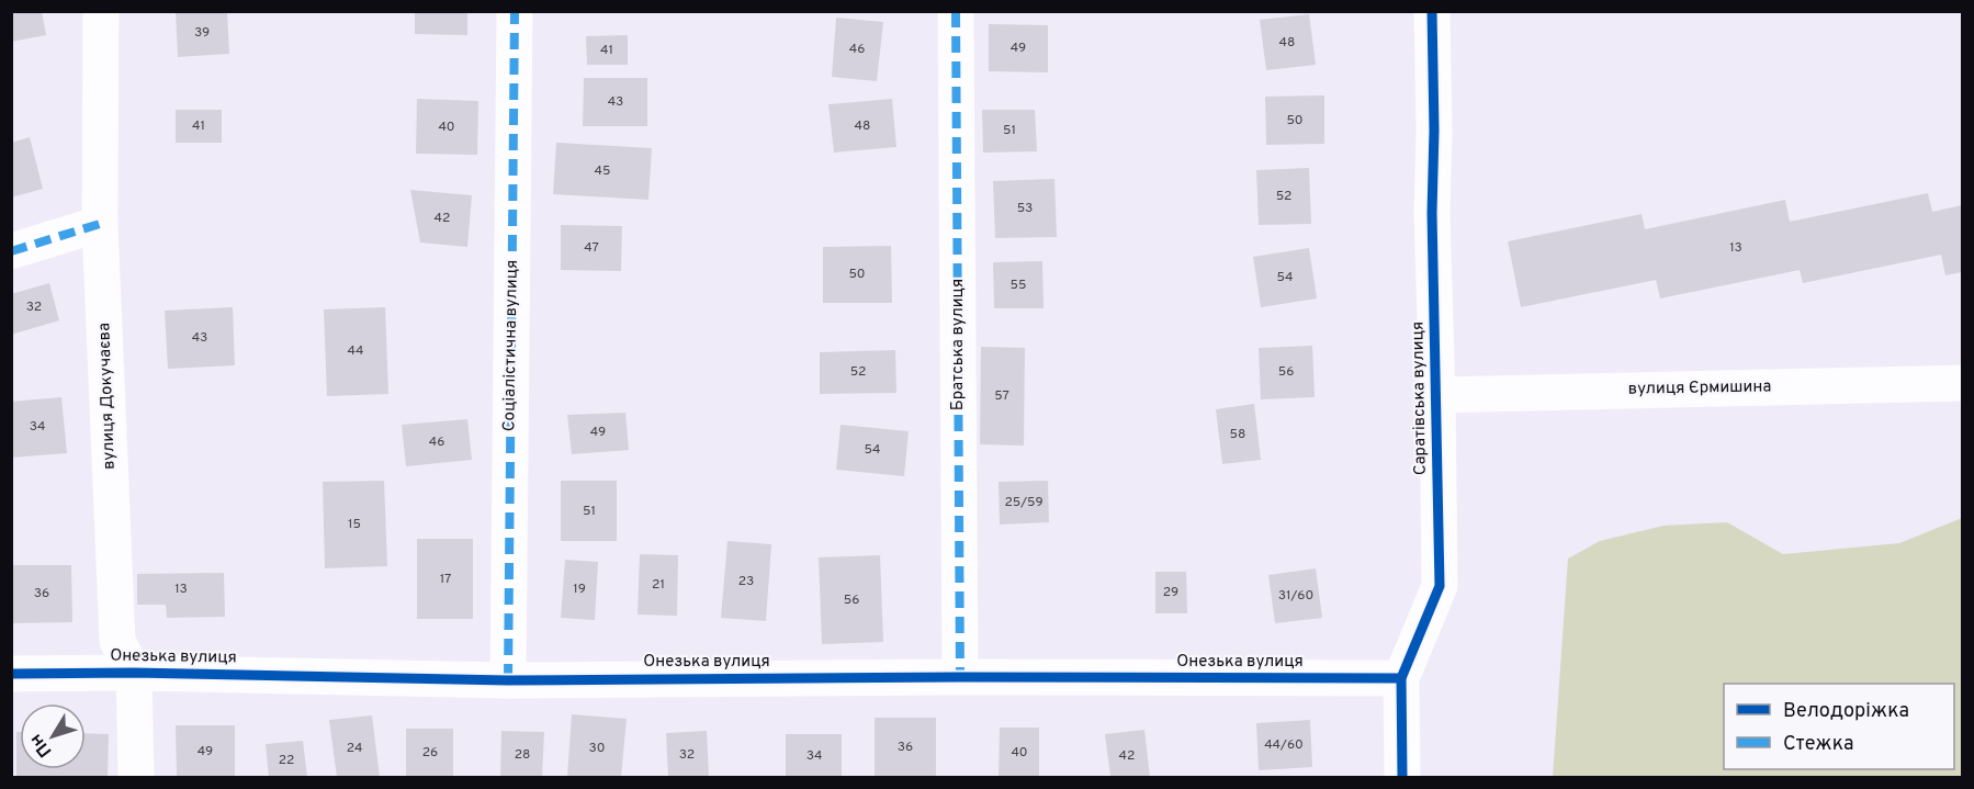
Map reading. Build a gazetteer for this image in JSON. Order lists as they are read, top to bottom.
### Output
{
  "streets": {
    "street": [
      "Братська вулиця",
      "Соціалістична вулиця",
      "вулиця Єрмишина",
      "вулиця Докучаєва",
      "Саратівська вулиця",
      "Онезька вулиця"
    ]
  },
  "crossings": [
    ["Братська вулиця", "Онезька вулиця"],
    ["Соціалістична вулиця", "Онезька вулиця"],
    ["вулиця Єрмишина", "Саратівська вулиця"],
    ["вулиця Докучаєва", "Онезька вулиця"],
    ["Саратівська вулиця", "Онезька вулиця"]
  ],
  "house_numbers": [
    "39",
    "48",
    "49",
    "46",
    "41",
    "43",
    "50",
    "41",
    "48",
    "40",
    "51",
    "45",
    "52",
    "53",
    "42",
    "47",
    "13",
    "50",
    "54",
    "55",
    "32",
    "43",
    "44",
    "52",
    "56",
    "57",
    "34",
    "49",
    "58",
    "46",
    "54",
    "25/59",
    "51",
    "15",
    "17",
    "23",
    "21",
    "13",
    "19",
    "29",
    "36",
    "31/60",
    "56",
    "44/60",
    "36",
    "24",
    "30",
    "49",
    "26",
    "40",
    "28",
    "32",
    "34",
    "42",
    "22"
  ],
  "legend": ["Велодоріжка", "Стежка"],
  "north": "bottom left"
}
